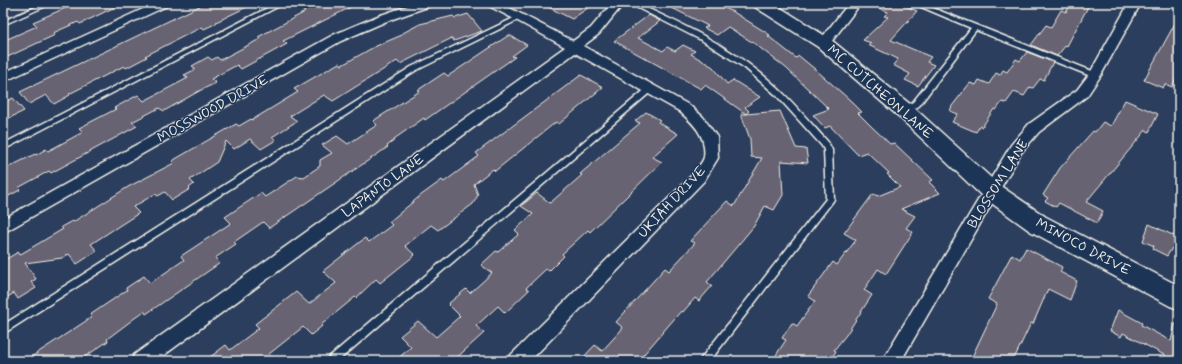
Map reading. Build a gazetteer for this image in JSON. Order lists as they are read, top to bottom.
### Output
{
  "streets": {
    "street": [
      "MC CUTCHEON LANE",
      "MOSSWOOD DRIVE",
      "BLOSSOM LANE",
      "LAPANTO LANE",
      "UKIAH DRIVE",
      "MINOCO DRIVE"
    ]
  },
  "crossings": [
    ["MC CUTCHEON LANE", "BLOSSOM LANE"],
    ["MC CUTCHEON LANE", "MINOCO DRIVE"],
    ["BLOSSOM LANE", "MINOCO DRIVE"],
    ["LAPANTO LANE", "UKIAH DRIVE"]
  ]
}
